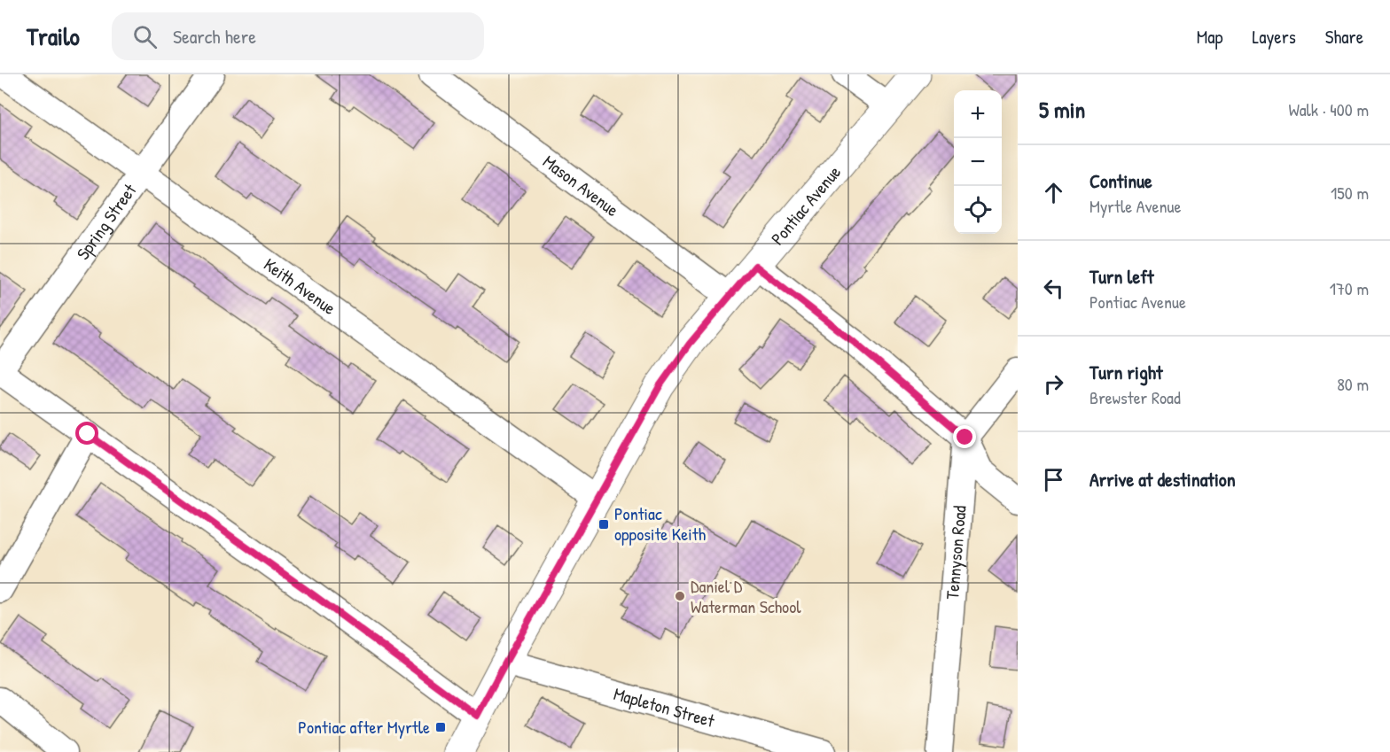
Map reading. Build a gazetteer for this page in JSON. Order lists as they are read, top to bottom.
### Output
{
  "streets": {
    "main road": ["Pontiac Avenue"],
    "street": [
      "Mason Avenue",
      "Spring Street",
      "Keith Avenue",
      "Tennyson Road",
      "Mapleton Street"
    ]
  },
  "crossings": [
    ["Mason Avenue", "Pontiac Avenue"],
    ["Pontiac Avenue", "Keith Avenue"],
    ["Pontiac Avenue", "Mapleton Street"],
    ["Spring Street", "Keith Avenue"]
  ],
  "places": {
    "transit": ["Pontiac opposite Keith", "Pontiac after Myrtle"],
    "other": ["Daniel D Waterman School"]
  },
  "page": {
    "header": "Trailo",
    "search": "Search here",
    "nav": ["Map", "Layers", "Share"],
    "heading": ["5 min", "Walk · 400 m"],
    "map_buttons": ["+", "−"],
    "list": [
      ["Continue", "Myrtle Avenue", "150 m"],
      ["Turn left", "Pontiac Avenue", "170 m"],
      ["Turn right", "Brewster Road", "80 m"],
      "Arrive at destination"
    ]
  }
}
